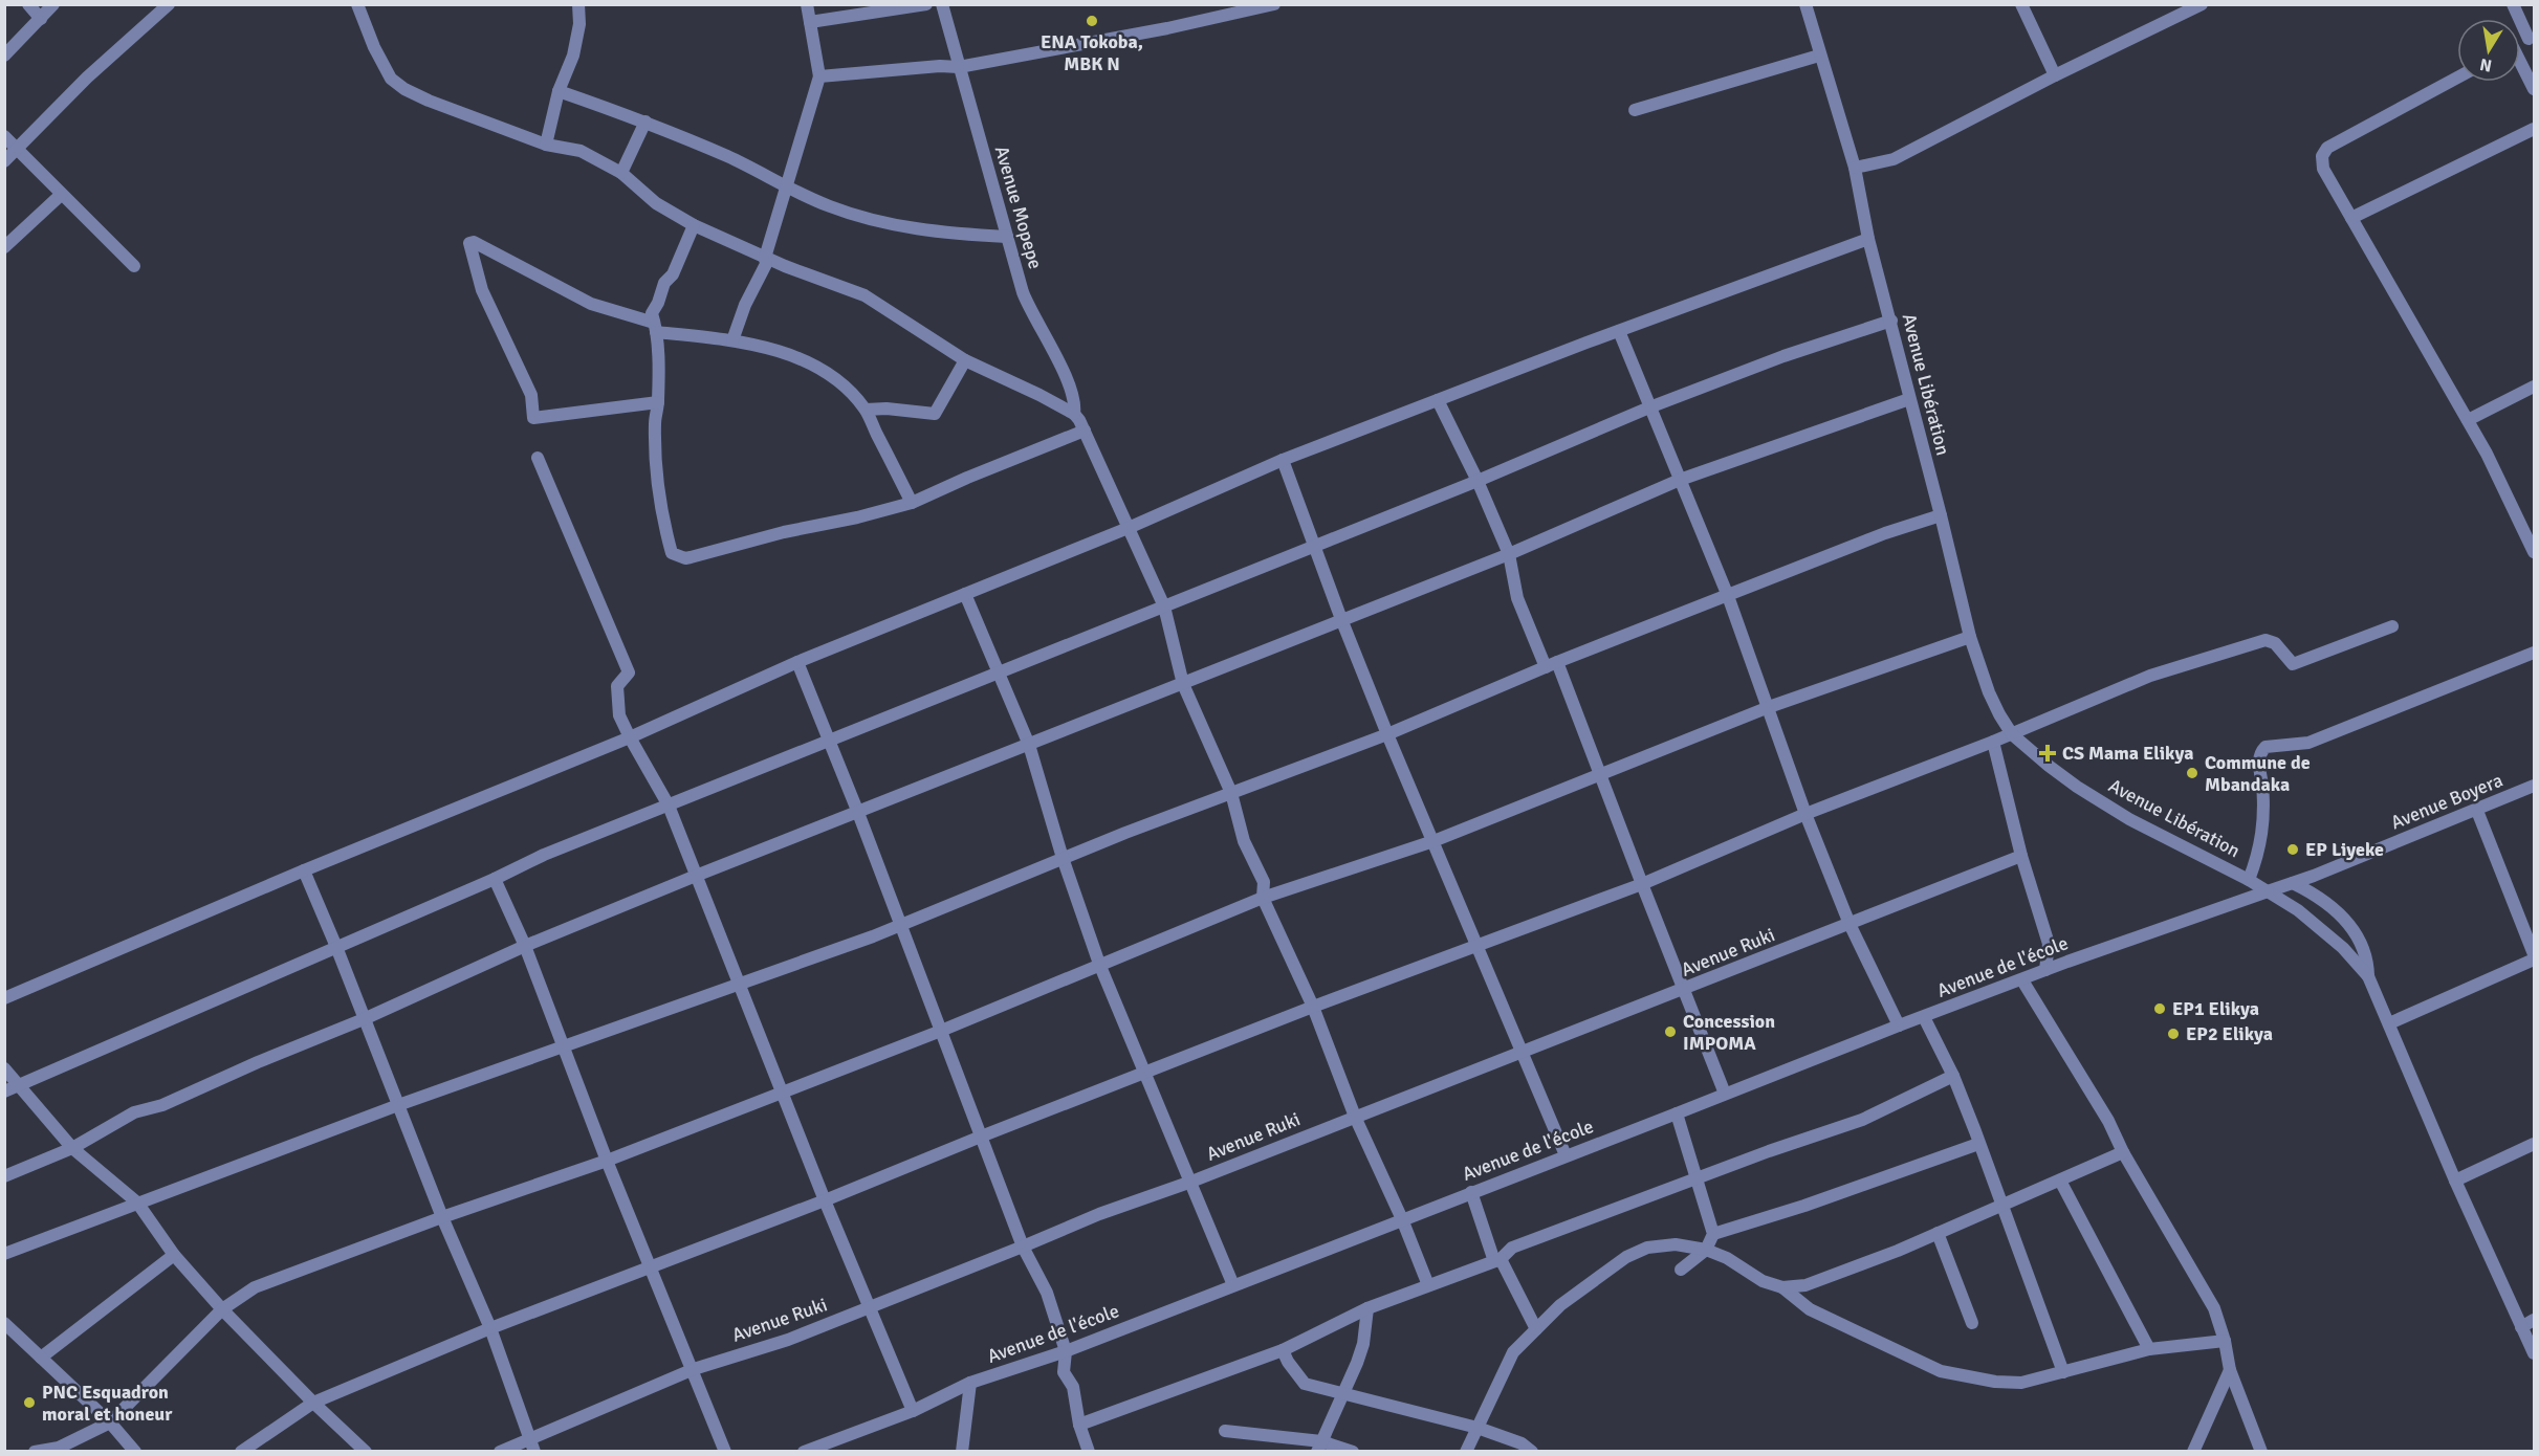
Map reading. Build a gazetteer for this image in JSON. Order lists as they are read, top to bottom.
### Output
{
  "streets": {
    "street": [
      "Avenue Mopepe",
      "Avenue Libération",
      "Avenue Boyera",
      "Avenue Ruki",
      "Avenue de l'école"
    ]
  },
  "crossings": [
    ["Avenue Mopepe", "Avenue Ruki"],
    ["Avenue Mopepe", "Avenue de l'école"],
    ["Avenue Libération", "Avenue Boyera"],
    ["Avenue Libération", "Avenue de l'école"],
    ["Avenue Boyera", "Avenue de l'école"]
  ],
  "places": {
    "other": [
      "ENA Tokoba, MBK N",
      "Commune de Mbandaka",
      "EP Liyeke",
      "EP1 Elikya",
      "Concession IMPOMA",
      "EP2 Elikya",
      "PNC Esquadron moral et honeur"
    ],
    "health": ["CS Mama Elikya"]
  },
  "north": "bottom"
}
